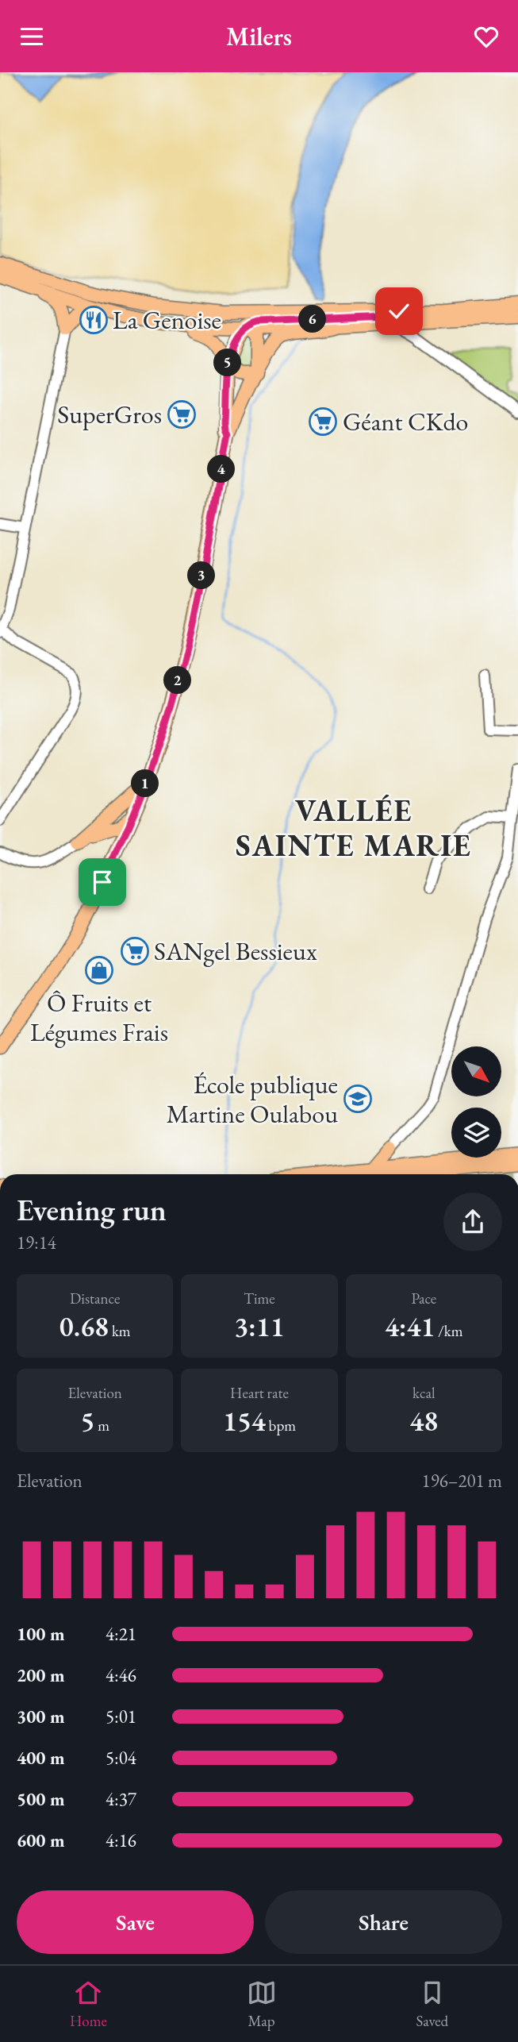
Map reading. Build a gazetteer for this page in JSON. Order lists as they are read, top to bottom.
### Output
{
  "districts": ["VALLÉE SAINTE MARIE"],
  "places": {
    "restaurant": ["La Genoise"],
    "supermarket": ["SuperGros", "Géant CKdo", "SANgel Bessieux"],
    "shop": ["Ô Fruits et Légumes Frais"],
    "school or university": ["École publique Martine Oulabou"]
  },
  "north": "bottom right",
  "page": {
    "header": "Milers",
    "pins": [
      "6",
      "5",
      "4",
      "3",
      "2",
      "1"
    ],
    "heading": ["Evening run", "19:14"],
    "stats": [
      ["Distance", "0.68 km"],
      ["Time", "3:11"],
      ["Pace", "4:41 /km"],
      ["Elevation", "5 m"],
      ["Heart rate", "154 bpm"],
      ["kcal", "48"]
    ],
    "chart": ["Elevation", "196–201 m"],
    "list": [
      {
        "name": "100 m",
        "note": "4:21"
      },
      {
        "name": "200 m",
        "note": "4:46"
      },
      {
        "name": "300 m",
        "note": "5:01"
      },
      {
        "name": "400 m",
        "note": "5:04"
      },
      {
        "name": "500 m",
        "note": "4:37"
      },
      {
        "name": "600 m",
        "note": "4:16"
      }
    ],
    "buttons": ["Save", "Share"],
    "tabs": ["Home", "Map", "Saved"]
  }
}
